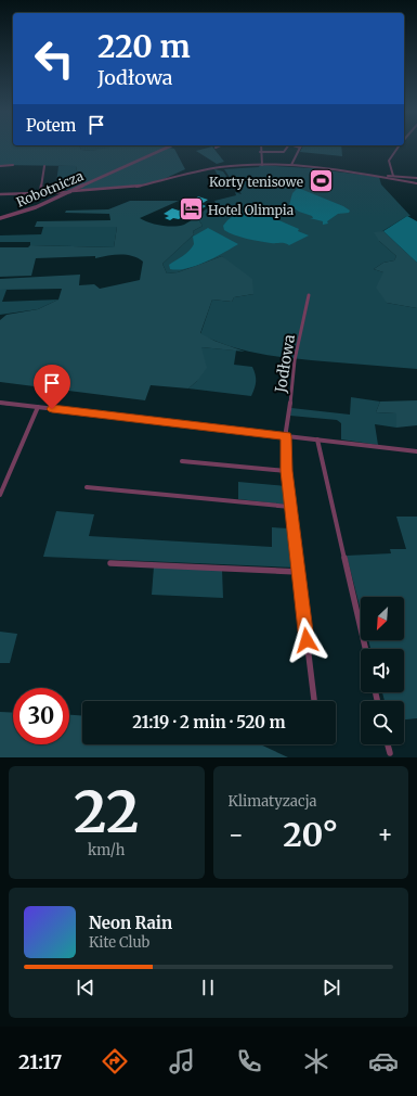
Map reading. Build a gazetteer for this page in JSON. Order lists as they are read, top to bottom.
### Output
{
  "streets": {
    "street": ["Robotnicza", "Jodłowa"]
  },
  "places": {
    "sports": ["Korty tenisowe"],
    "hotel": ["Hotel Olimpia"]
  },
  "north": "bottom left",
  "page": {
    "turn": ["220 m", "Jodłowa"],
    "then": "Potem",
    "limit": "30",
    "trip": "21:19 · 2 min · 520 m",
    "tile": [
      ["22", "km/h"],
      "Klimatyzacja"
    ],
    "heat": ["−", "20°", "+"],
    "song": ["Neon Rain", "Kite Club"],
    "tabs": "21:17"
  }
}
